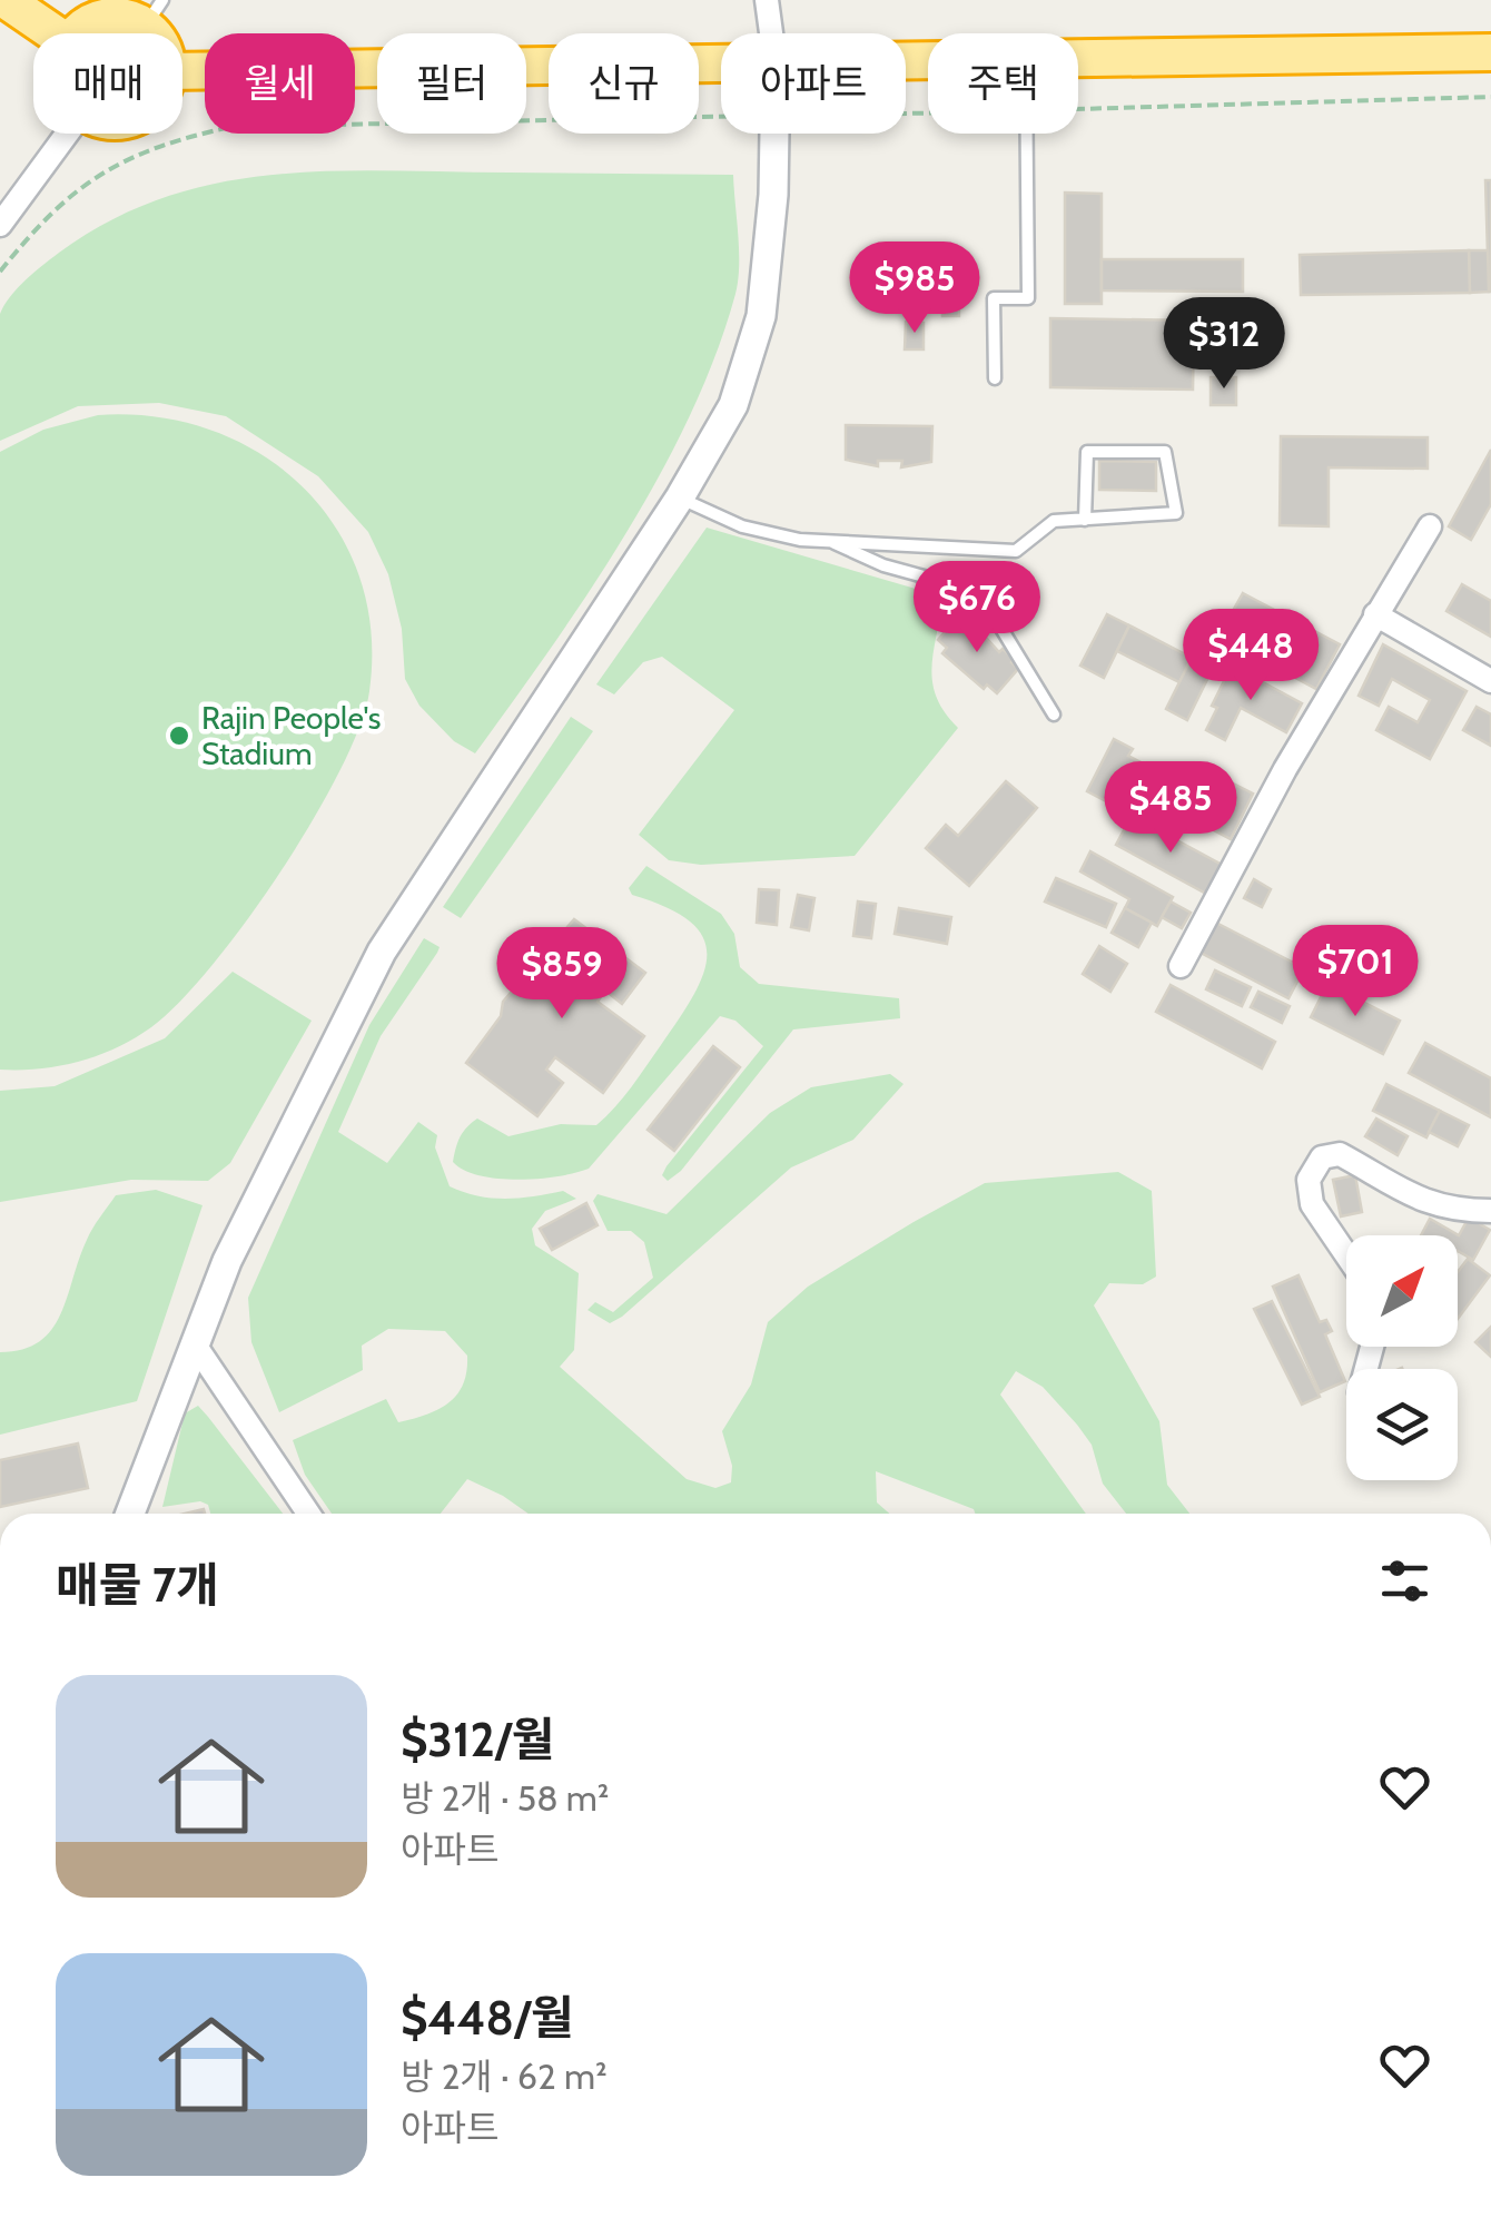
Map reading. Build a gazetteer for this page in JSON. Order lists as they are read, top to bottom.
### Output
{
  "places": ["Rajin People's Stadium"],
  "north": "top right",
  "page": {
    "chip": [
      "매매",
      "월세",
      "필터",
      "신규",
      "아파트",
      "주택"
    ],
    "price": [
      "$985",
      "$312",
      "$676",
      "$448",
      "$485",
      "$701",
      "$859"
    ],
    "heading": "매물 7개",
    "list": [
      {
        "name": "$312/월",
        "note": "방 2개 · 58 m² · 아파트"
      },
      {
        "name": "$448/월",
        "note": "방 2개 · 62 m² · 아파트"
      }
    ]
  }
}
